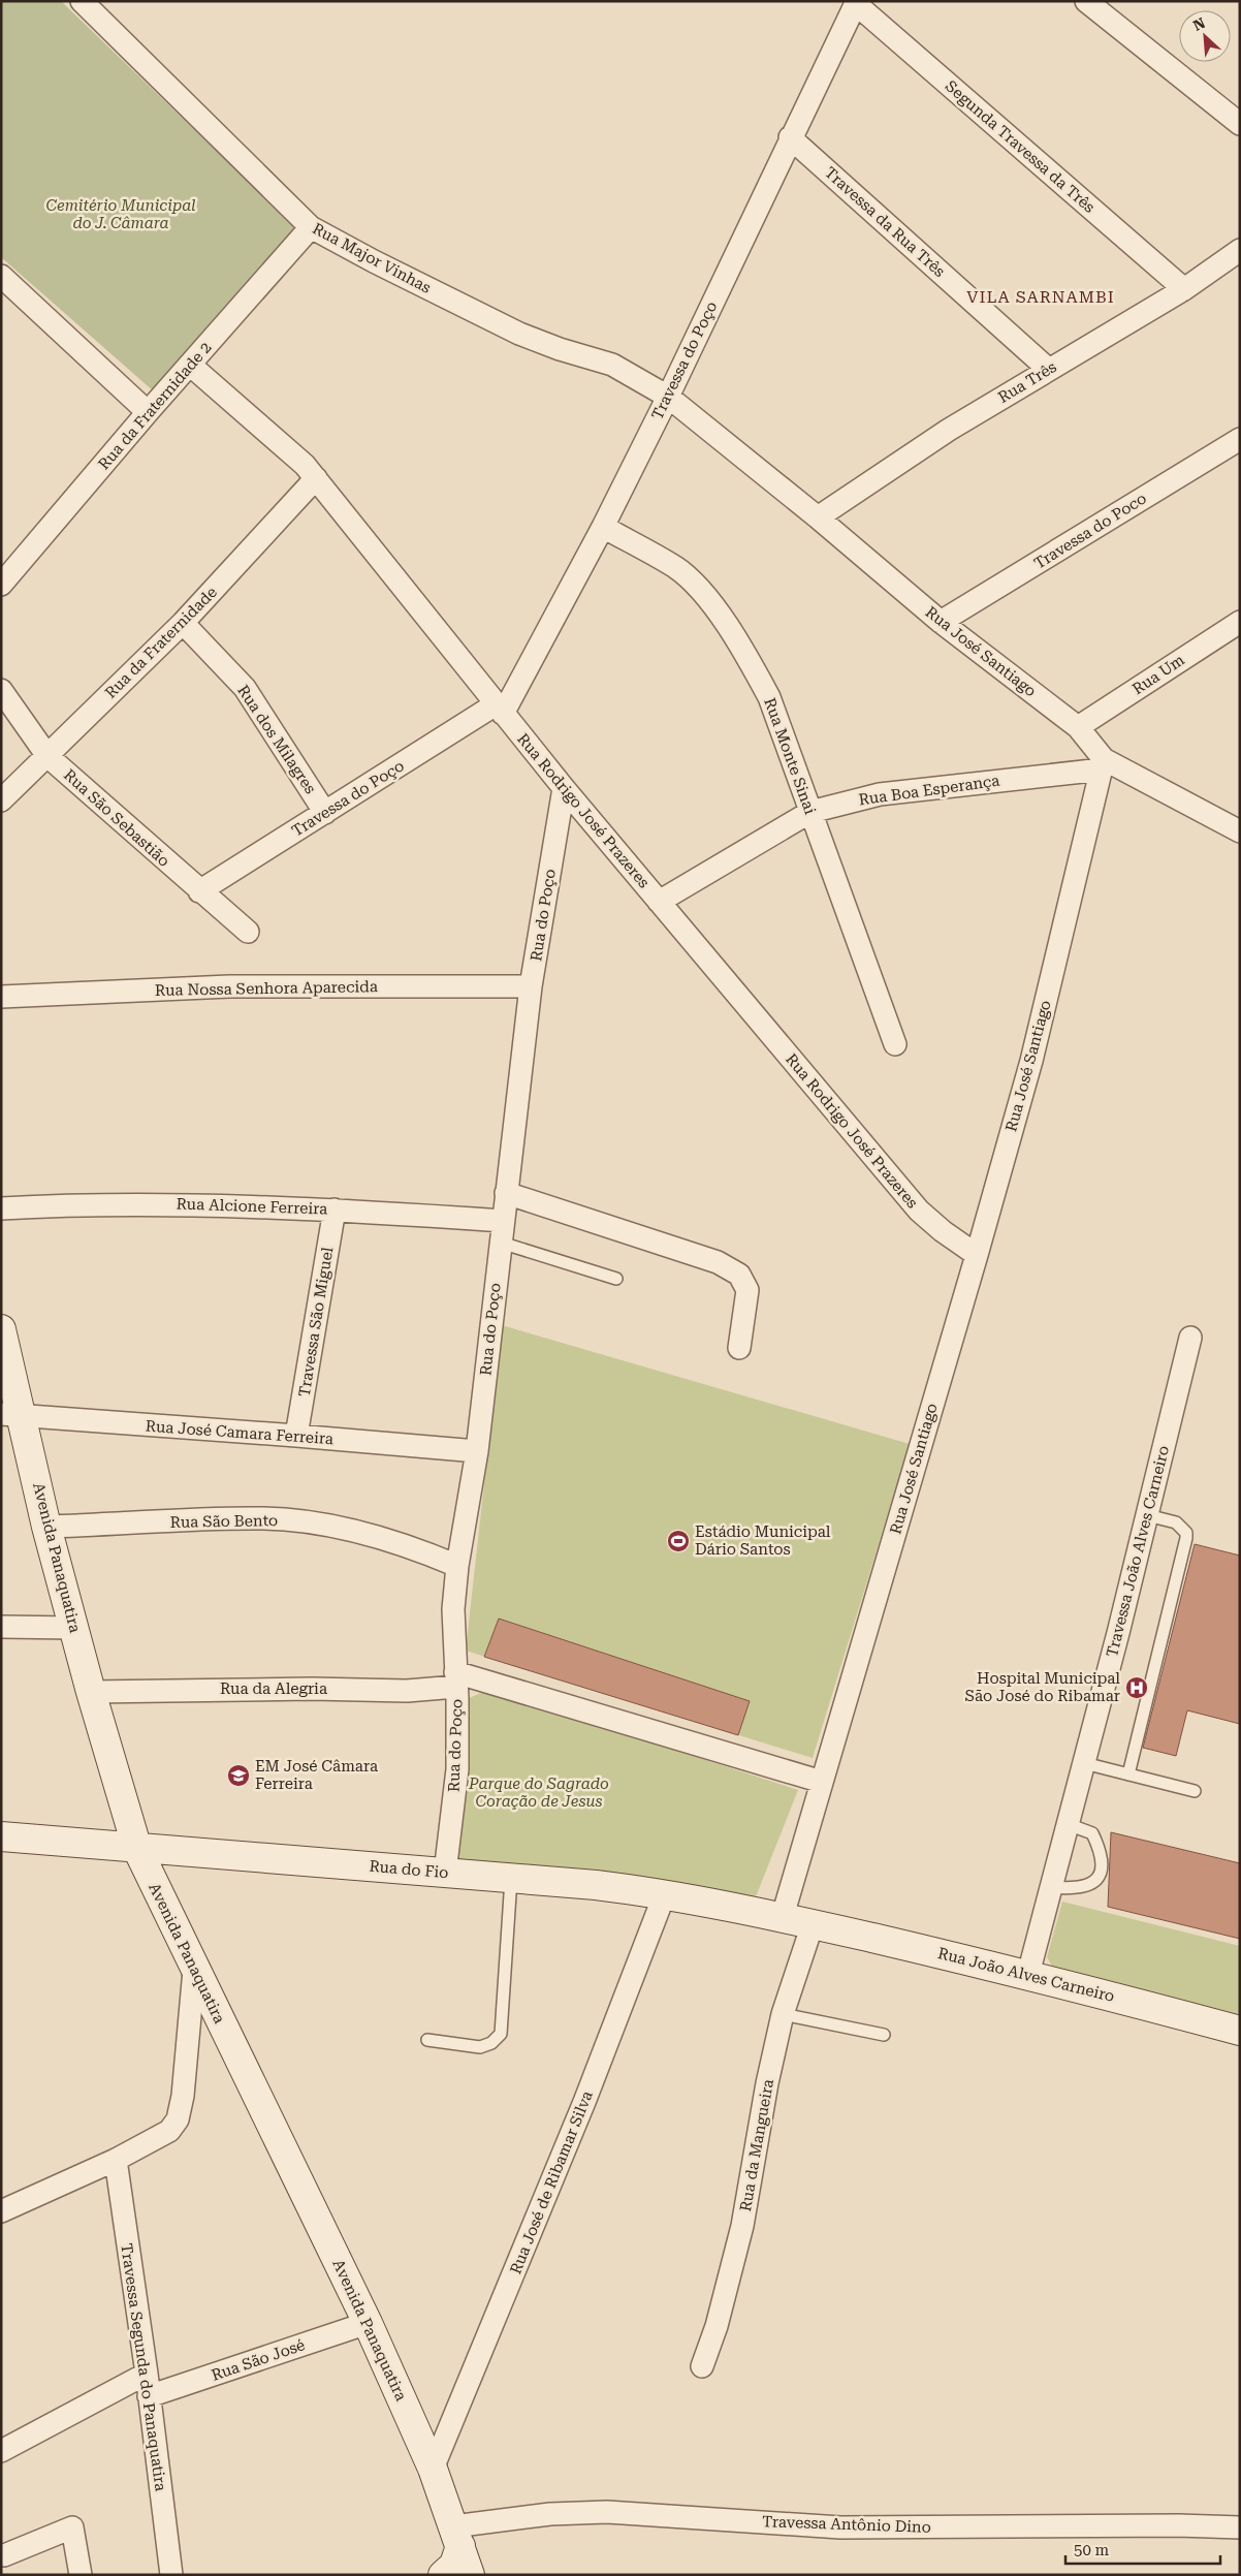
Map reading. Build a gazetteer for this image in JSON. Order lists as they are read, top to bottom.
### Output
{
  "streets": {
    "main road": ["Avenida Panaquatira", "Rua do Fio", "Rua João Alves Carneiro"],
    "street": [
      "Segunda Travessa da Três",
      "Travessa da Rua Três",
      "Rua Major Vinhas",
      "Travessa do Poço",
      "Rua Três",
      "Rua da Fraternidade 2",
      "Travessa do Poco",
      "Rua da Fraternidade",
      "Rua José Santiago",
      "Rua Um",
      "Rua dos Milagres",
      "Rua Monte Sinai",
      "Rua Boa Esperança",
      "Rua Rodrigo José Prazeres",
      "Rua São Sebastião",
      "Rua do Poço",
      "Rua Nossa Senhora Aparecida",
      "Rua Alcione Ferreira",
      "Travessa São Miguel",
      "Rua José Camara Ferreira",
      "Rua São Bento",
      "Travessa João Alves Carneiro",
      "Rua da Alegria",
      "Rua da Mangueira",
      "Rua José de Ribamar Silva",
      "Rua São José",
      "Travessa Segunda do Panaquatira",
      "Travessa Antônio Dino"
    ]
  },
  "crossings": [
    ["Segunda Travessa da Três", "Travessa do Poço"],
    ["Segunda Travessa da Três", "Rua Três"],
    ["Travessa da Rua Três", "Travessa do Poço"],
    ["Travessa da Rua Três", "Rua Três"],
    ["Rua Major Vinhas", "Travessa do Poço"],
    ["Rua Major Vinhas", "Rua da Fraternidade 2"],
    ["Rua Major Vinhas", "Rua José Santiago"],
    ["Travessa do Poço", "Rua José Santiago"],
    ["Travessa do Poço", "Rua dos Milagres"],
    ["Travessa do Poço", "Rua Monte Sinai"],
    ["Travessa do Poço", "Rua Rodrigo José Prazeres"],
    ["Travessa do Poço", "Rua São Sebastião"],
    ["Rua Três", "Rua José Santiago"],
    ["Rua da Fraternidade 2", "Rua Rodrigo José Prazeres"],
    ["Travessa do Poco", "Rua José Santiago"],
    ["Rua da Fraternidade", "Rua dos Milagres"],
    ["Rua da Fraternidade", "Rua Rodrigo José Prazeres"],
    ["Rua da Fraternidade", "Rua São Sebastião"],
    ["Rua José Santiago", "Rua Um"],
    ["Rua José Santiago", "Rua Boa Esperança"],
    ["Rua José Santiago", "Rua Rodrigo José Prazeres"],
    ["Rua José Santiago", "Rua do Fio"],
    ["Rua Monte Sinai", "Rua Boa Esperança"],
    ["Rua Boa Esperança", "Rua Rodrigo José Prazeres"],
    ["Rua Rodrigo José Prazeres", "Rua do Poço"],
    ["Rua do Poço", "Rua Nossa Senhora Aparecida"],
    ["Rua do Poço", "Rua Alcione Ferreira"],
    ["Rua do Poço", "Rua José Camara Ferreira"],
    ["Rua do Poço", "Rua São Bento"],
    ["Rua do Poço", "Rua da Alegria"],
    ["Rua do Poço", "Rua do Fio"],
    ["Rua Alcione Ferreira", "Travessa São Miguel"],
    ["Travessa São Miguel", "Rua José Camara Ferreira"],
    ["Rua José Camara Ferreira", "Avenida Panaquatira"],
    ["Rua São Bento", "Avenida Panaquatira"],
    ["Travessa João Alves Carneiro", "Rua João Alves Carneiro"],
    ["Avenida Panaquatira", "Rua da Alegria"],
    ["Avenida Panaquatira", "Rua do Fio"],
    ["Avenida Panaquatira", "Rua José de Ribamar Silva"],
    ["Avenida Panaquatira", "Rua São José"],
    ["Avenida Panaquatira", "Travessa Antônio Dino"],
    ["Rua do Fio", "Rua João Alves Carneiro"],
    ["Rua do Fio", "Rua da Mangueira"],
    ["Rua do Fio", "Rua José de Ribamar Silva"],
    ["Rua João Alves Carneiro", "Rua da Mangueira"],
    ["Rua São José", "Travessa Segunda do Panaquatira"]
  ],
  "districts": ["VILA SARNAMBI"],
  "parks": ["Cemitério Municipal do J. Câmara", "Parque do Sagrado Coração de Jesus"],
  "places": {
    "sports": ["Estádio Municipal Dário Santos"],
    "hospital": ["Hospital Municipal São José do Ribamar"],
    "school or university": ["EM José Câmara Ferreira"]
  },
  "scale_bar": "50 m",
  "north": "top left"
}
